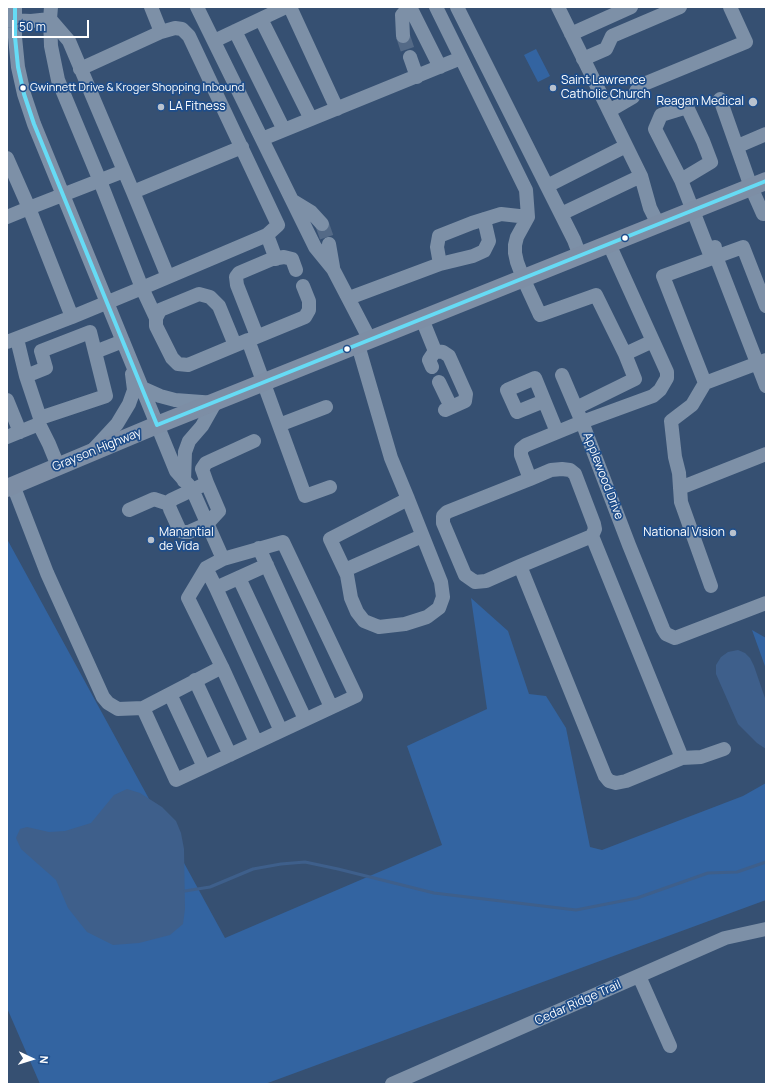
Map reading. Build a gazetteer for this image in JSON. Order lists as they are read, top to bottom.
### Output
{
  "streets": {
    "main road": ["Grayson Highway"],
    "street": ["Applewood Drive", "Cedar Ridge Trail"]
  },
  "crossings": [
    ["Grayson Highway", "Applewood Drive"]
  ],
  "places": [
    "Gwinnett Drive & Kroger Shopping Inbound",
    "Saint Lawrence Catholic Church",
    "Reagan Medical",
    "LA Fitness",
    "National Vision",
    "Manantial de Vida"
  ],
  "scale_bar": "50 m",
  "north": "right"
}
